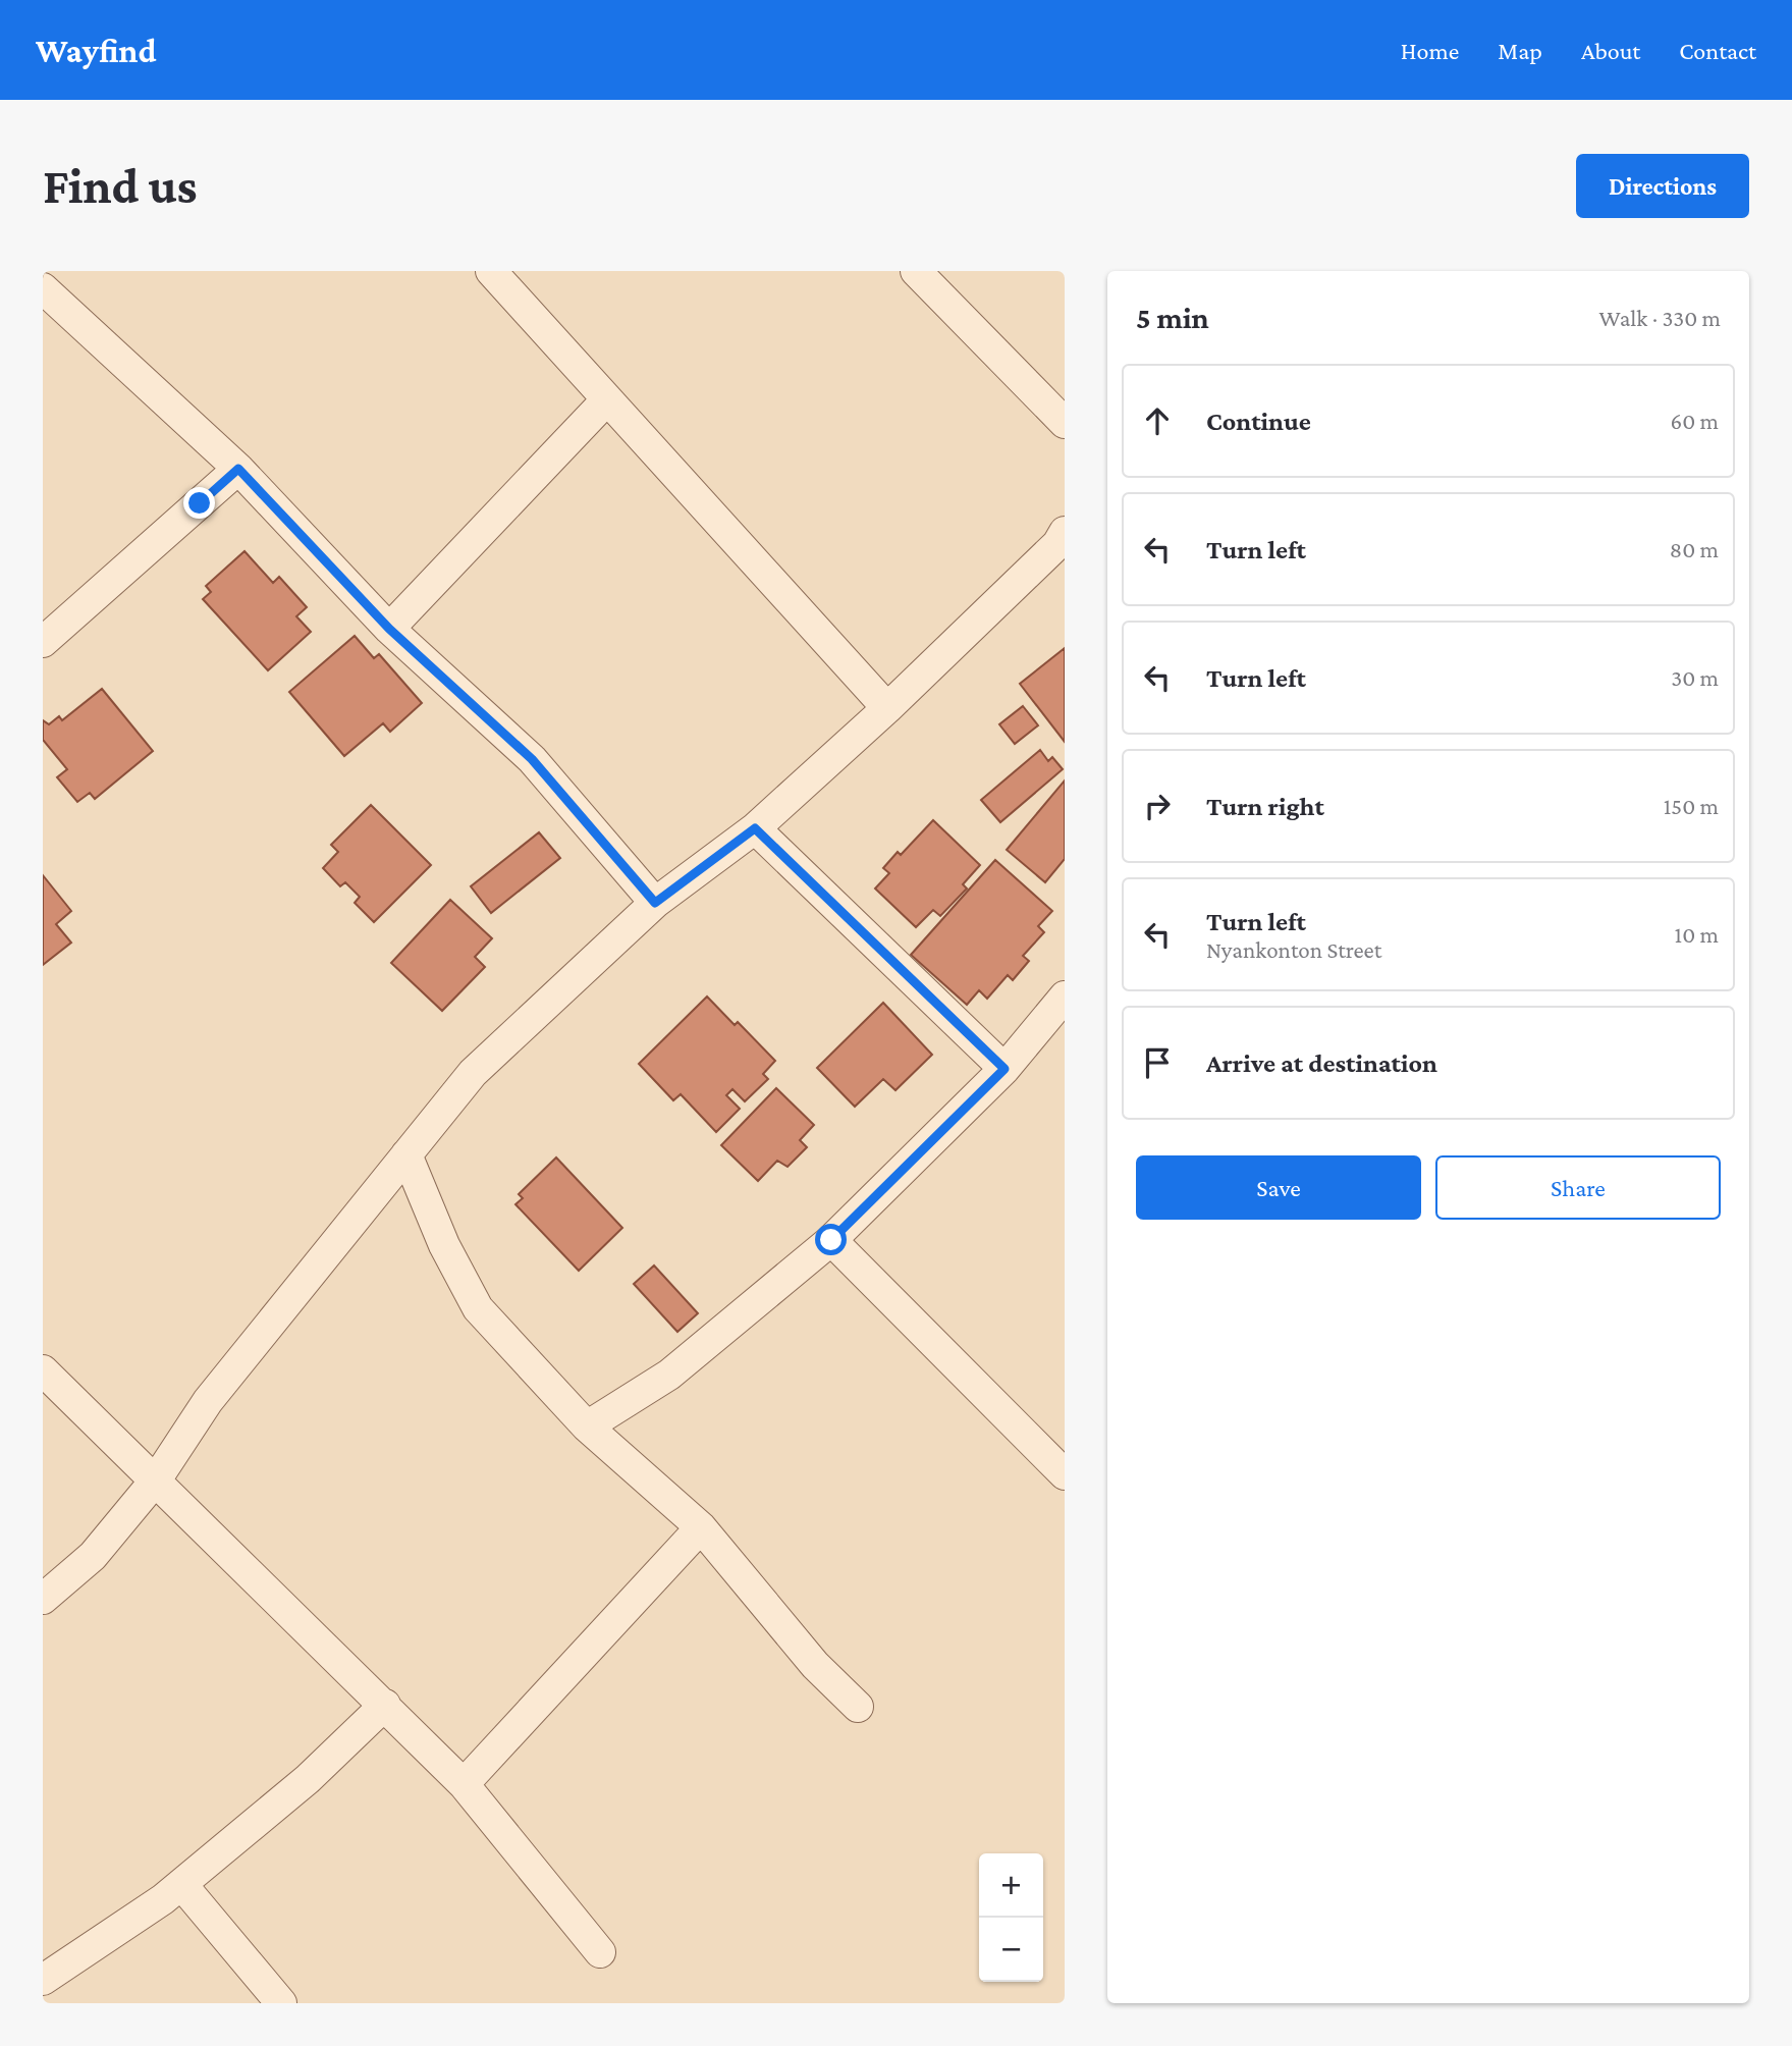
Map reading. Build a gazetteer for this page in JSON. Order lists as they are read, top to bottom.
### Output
{
  "page": {
    "header": "Wayfind",
    "nav": [
      "Home",
      "Map",
      "About",
      "Contact"
    ],
    "buttons": [
      "Directions",
      ["Save", "Share"]
    ],
    "title": "Find us",
    "heading": ["5 min", "Walk · 330 m"],
    "list": [
      ["Continue", "60 m"],
      ["Turn left", "80 m"],
      ["Turn left", "30 m"],
      ["Turn right", "150 m"],
      ["Turn left", "Nyankonton Street", "10 m"],
      "Arrive at destination"
    ],
    "map_buttons": ["+", "−"]
  }
}
